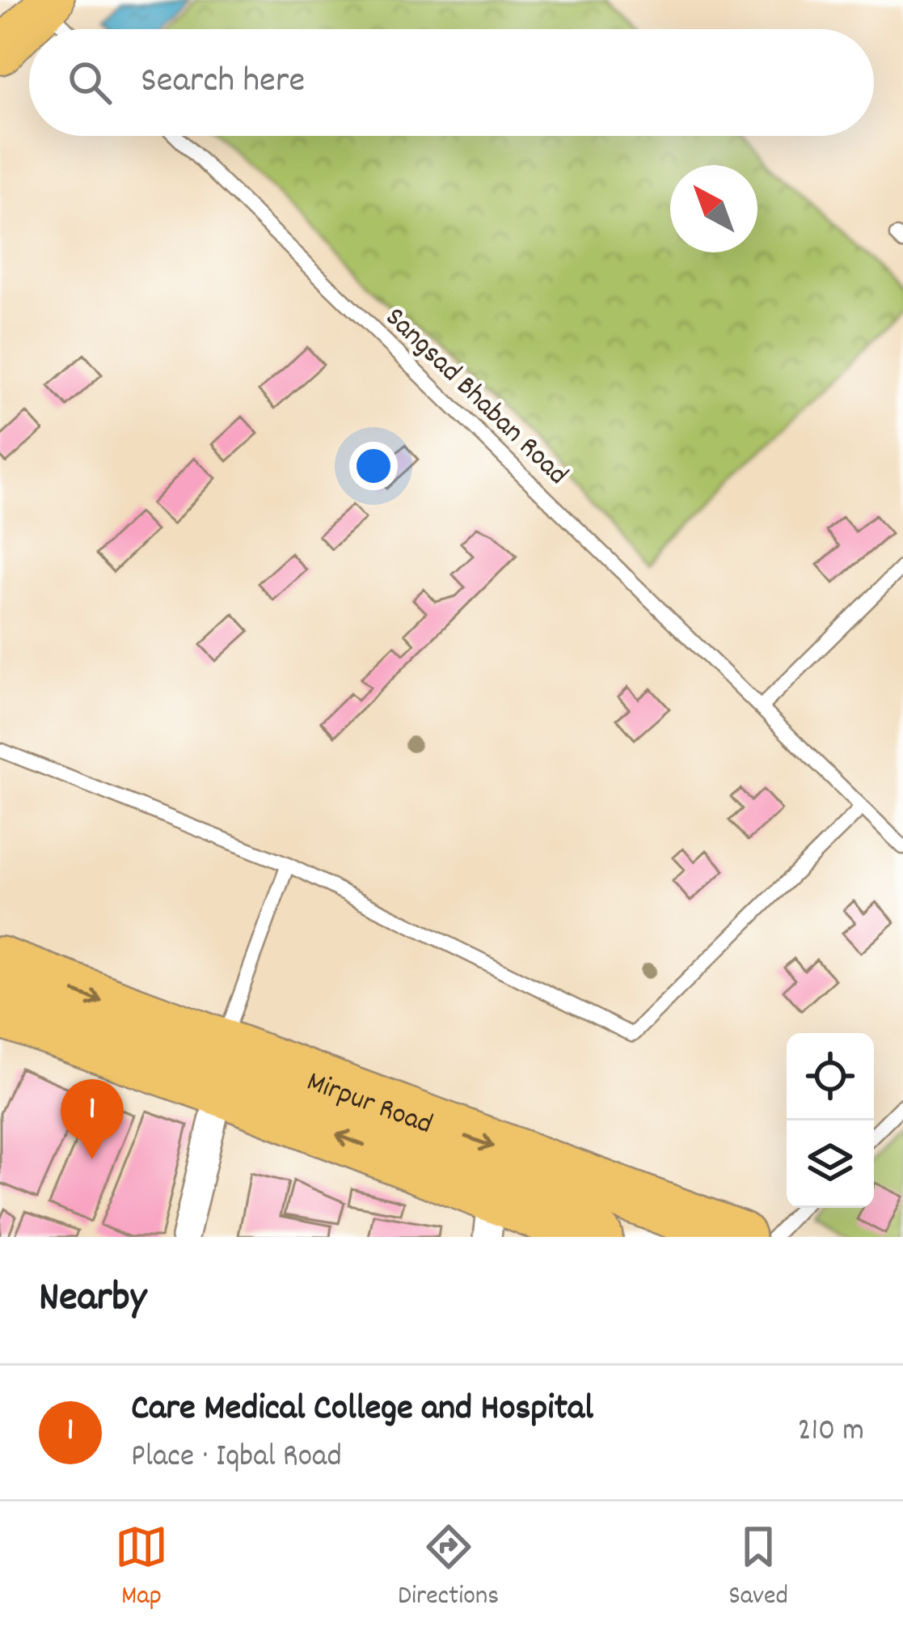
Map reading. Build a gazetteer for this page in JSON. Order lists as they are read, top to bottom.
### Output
{
  "streets": {
    "highway": ["Mirpur Road"],
    "lane": ["Sangsad Bhaban Road"]
  },
  "north": "top left",
  "page": {
    "search": "Search here",
    "pins": "1",
    "heading": "Nearby",
    "list": [
      {
        "mark": "1",
        "name": "Care Medical College and Hospital",
        "note": "Place · Iqbal Road",
        "value": "210 m"
      }
    ],
    "nav": ["Map", "Directions", "Saved"]
  }
}
